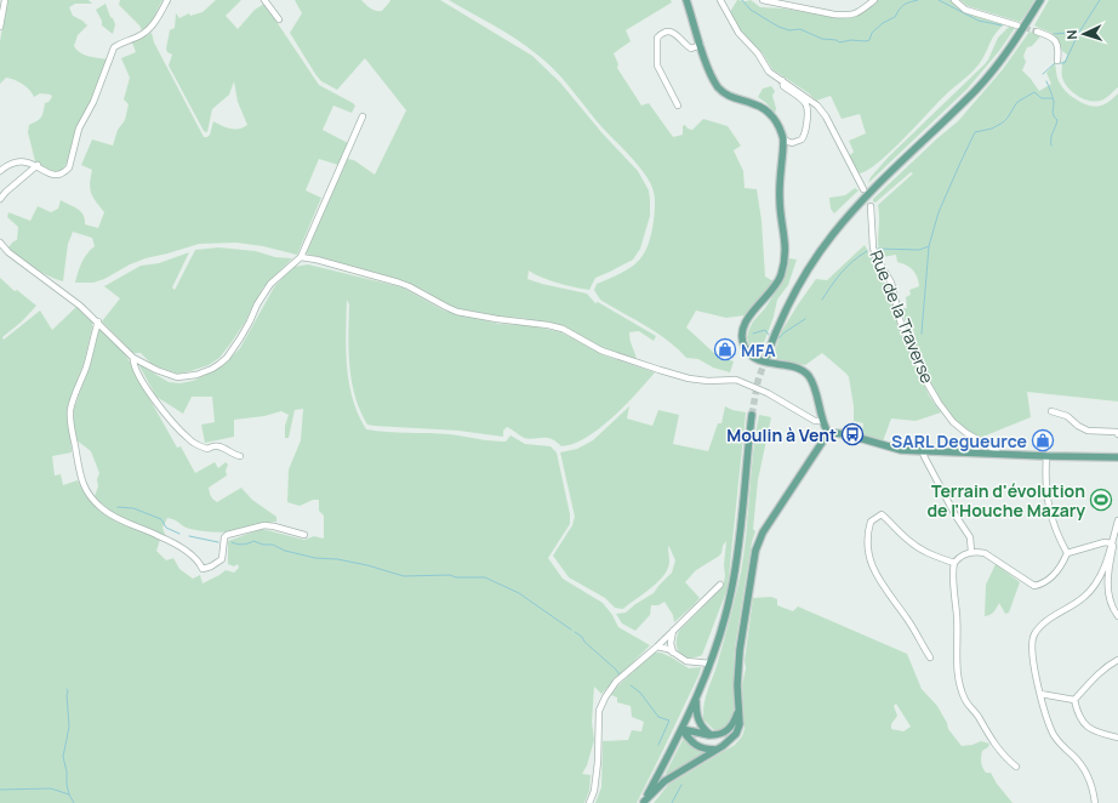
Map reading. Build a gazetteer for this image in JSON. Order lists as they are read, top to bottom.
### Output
{
  "streets": {
    "street": ["Rue de la Traverse"]
  },
  "places": {
    "shop": ["MFA", "SARL Degueurce"],
    "bus stop": ["Moulin à Vent"],
    "sports": ["Terrain d'évolution de l'Houche Mazary"]
  },
  "north": "left"
}
